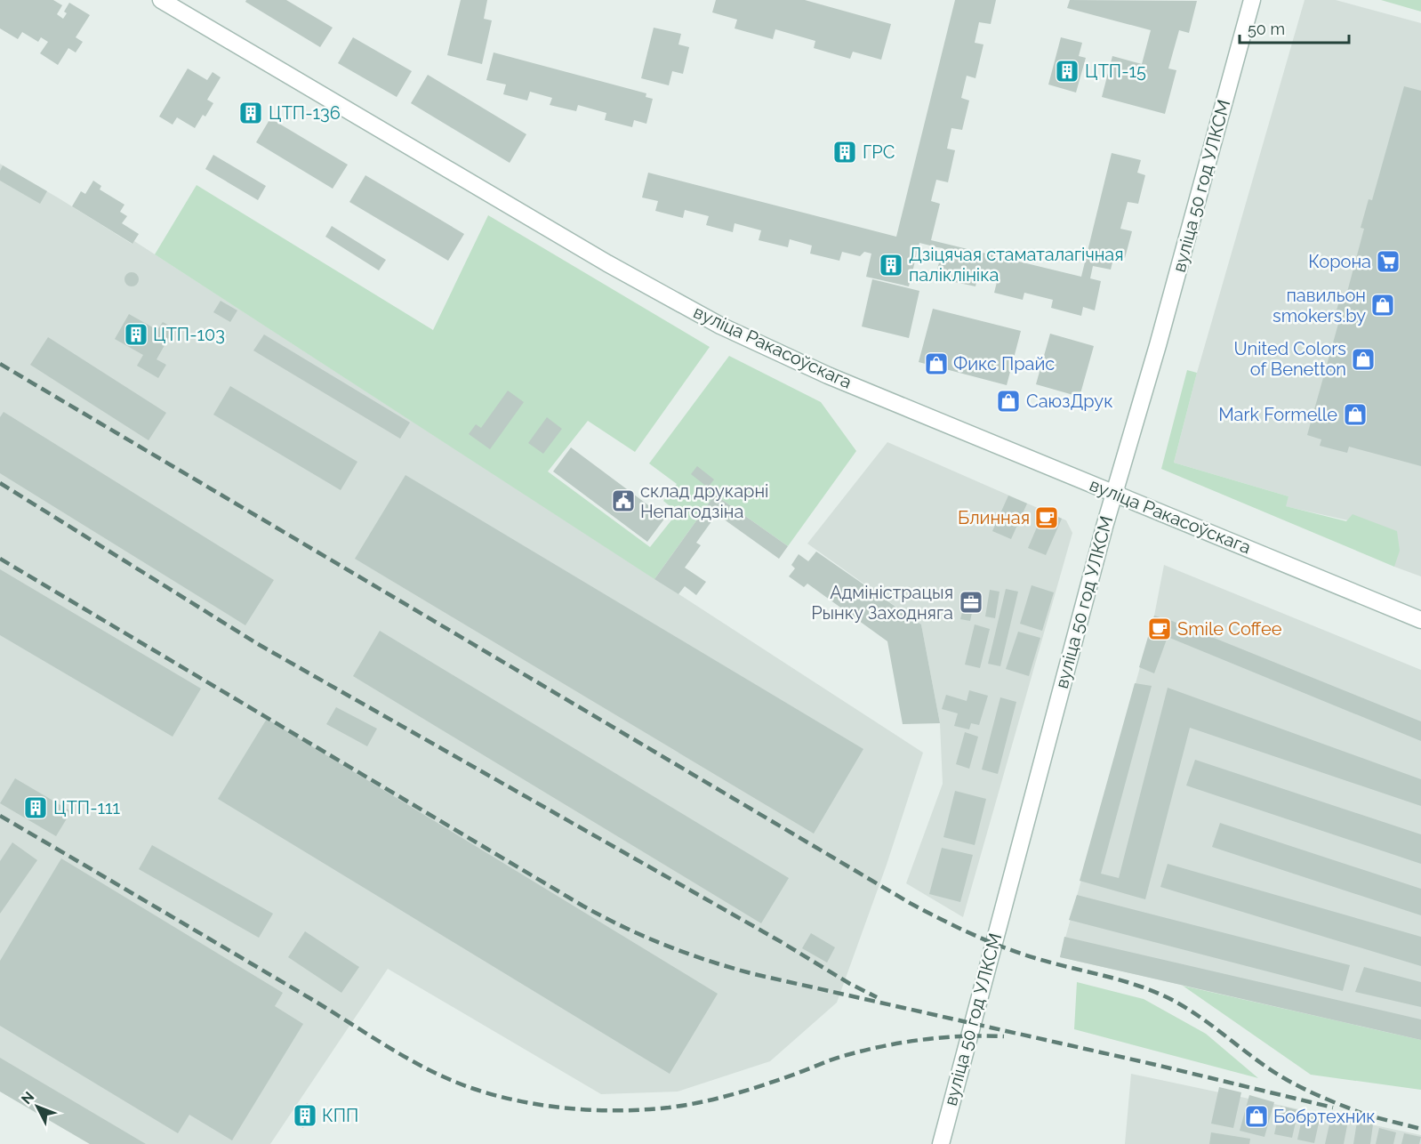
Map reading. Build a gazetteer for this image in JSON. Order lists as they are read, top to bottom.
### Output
{
  "streets": {
    "main road": ["вуліца 50 год УЛКСМ", "вуліца Ракасоўскага"]
  },
  "crossings": [
    ["вуліца 50 год УЛКСМ", "вуліца Ракасоўскага"]
  ],
  "places": {
    "building": [
      "ЦТП-15",
      "ЦТП-136",
      "ГРС",
      "Дзіцячая стаматалагічная паліклініка",
      "ЦТП-103",
      "ЦТП-111",
      "КПП"
    ],
    "supermarket": ["Корона"],
    "shop": [
      "павильон smokers.by",
      "United Colors of Benetton",
      "Фикс Прайс",
      "СаюзДрук",
      "Mark Formelle",
      "Бобртехник"
    ],
    "public building": ["склад друкарні Непагодзіна"],
    "cafe": ["Блинная", "Smile Coffee"],
    "office": ["Адміністрацыя Рынку Заходняга"]
  },
  "scale_bar": "50 m",
  "north": "top left"
}
